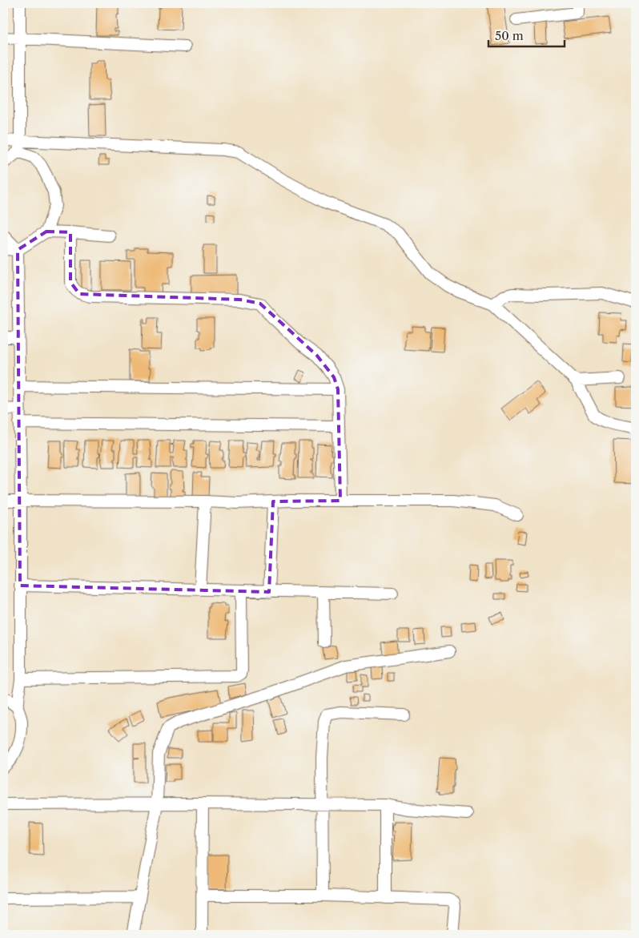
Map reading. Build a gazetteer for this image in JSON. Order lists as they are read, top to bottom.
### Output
{
  "scale_bar": "50 m"
}
